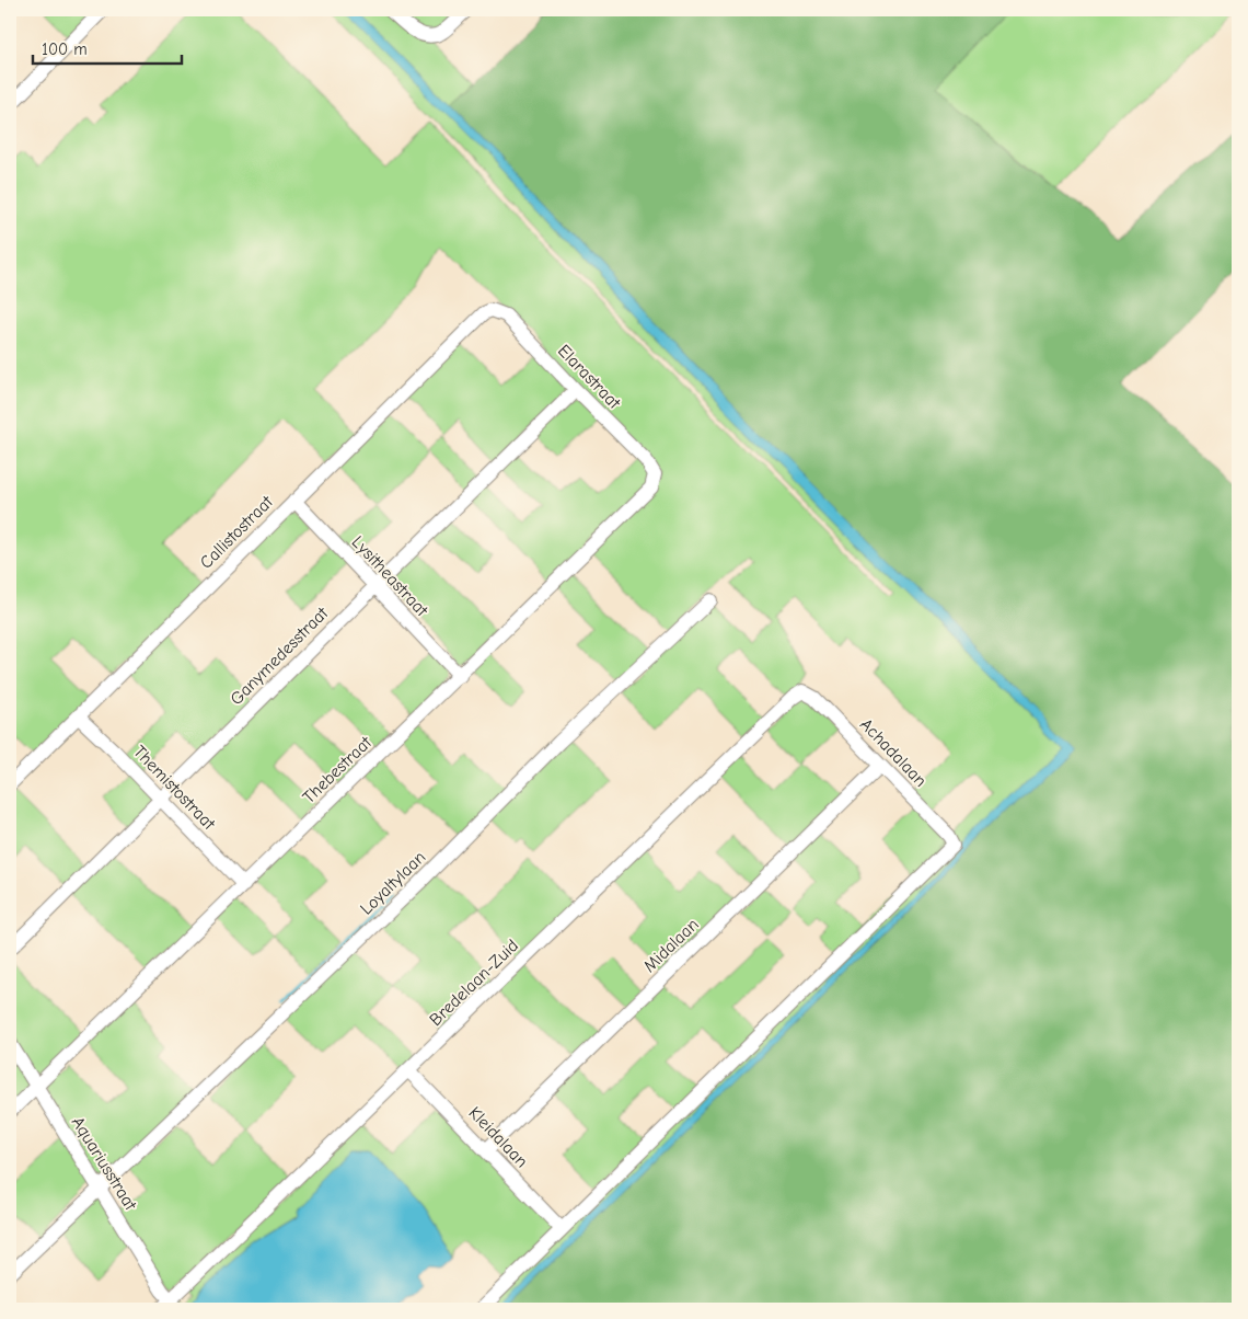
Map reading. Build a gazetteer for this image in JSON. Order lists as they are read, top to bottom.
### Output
{
  "streets": {
    "street": [
      "Elarastraat",
      "Callistostraat",
      "Lysitheastraat",
      "Ganymedesstraat",
      "Achadalaan",
      "Thebestraat",
      "Themistostraat",
      "Loyaltylaan",
      "Midalaan",
      "Bredelaan-Zuid",
      "Kleidalaan",
      "Aquariusstraat"
    ]
  },
  "crossings": [
    ["Elarastraat", "Callistostraat"],
    ["Elarastraat", "Ganymedesstraat"],
    ["Elarastraat", "Thebestraat"],
    ["Callistostraat", "Lysitheastraat"],
    ["Callistostraat", "Themistostraat"],
    ["Lysitheastraat", "Ganymedesstraat"],
    ["Lysitheastraat", "Thebestraat"],
    ["Ganymedesstraat", "Themistostraat"],
    ["Achadalaan", "Midalaan"],
    ["Achadalaan", "Bredelaan-Zuid"],
    ["Achadalaan", "Kleidalaan"],
    ["Thebestraat", "Themistostraat"],
    ["Thebestraat", "Aquariusstraat"],
    ["Loyaltylaan", "Aquariusstraat"],
    ["Midalaan", "Kleidalaan"],
    ["Bredelaan-Zuid", "Kleidalaan"],
    ["Bredelaan-Zuid", "Aquariusstraat"]
  ],
  "scale_bar": "100 m"
}
